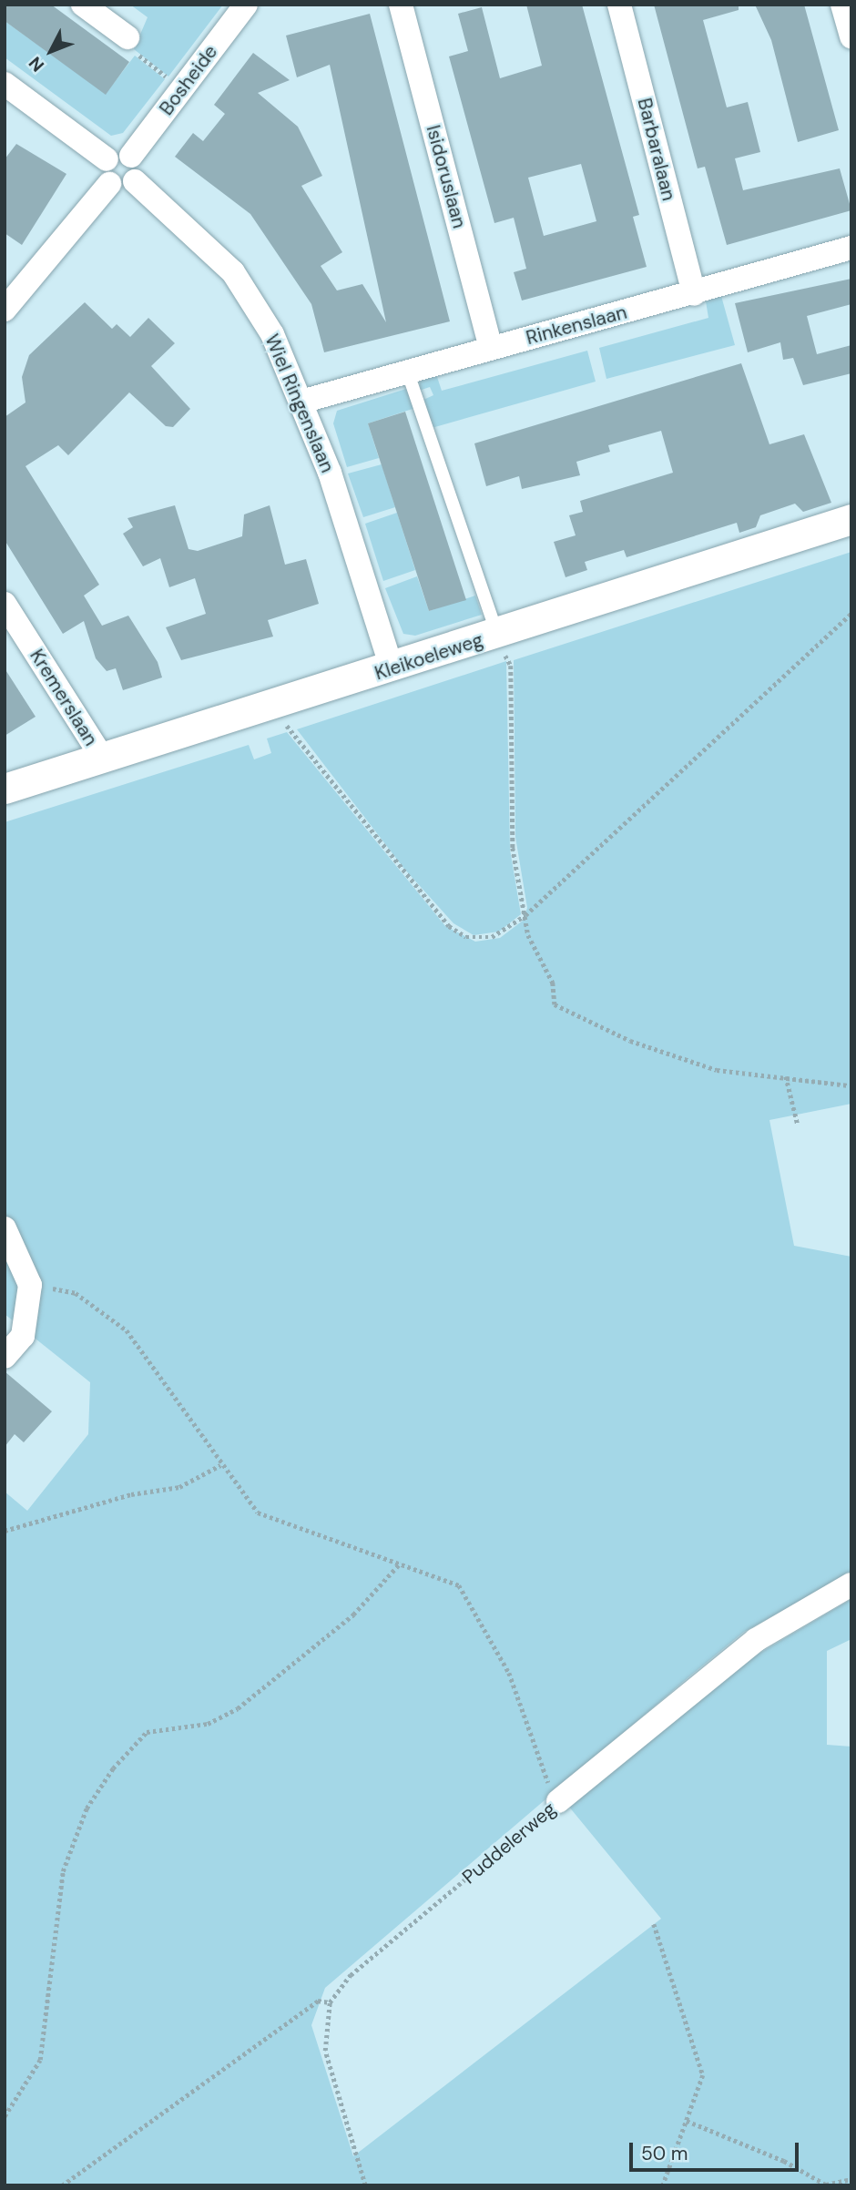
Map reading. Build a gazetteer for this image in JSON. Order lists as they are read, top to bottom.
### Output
{
  "streets": {
    "street": [
      "Bosheide",
      "Barbaralaan",
      "Isidoruslaan",
      "Rinkenslaan",
      "Wiel Ringenslaan",
      "Kleikoeleweg",
      "Kremerslaan",
      "Puddelerweg"
    ]
  },
  "crossings": [
    ["Bosheide", "Wiel Ringenslaan"],
    ["Barbaralaan", "Rinkenslaan"],
    ["Isidoruslaan", "Rinkenslaan"],
    ["Rinkenslaan", "Wiel Ringenslaan"],
    ["Wiel Ringenslaan", "Kleikoeleweg"],
    ["Kleikoeleweg", "Kremerslaan"]
  ],
  "scale_bar": "50 m",
  "north": "bottom left"
}
